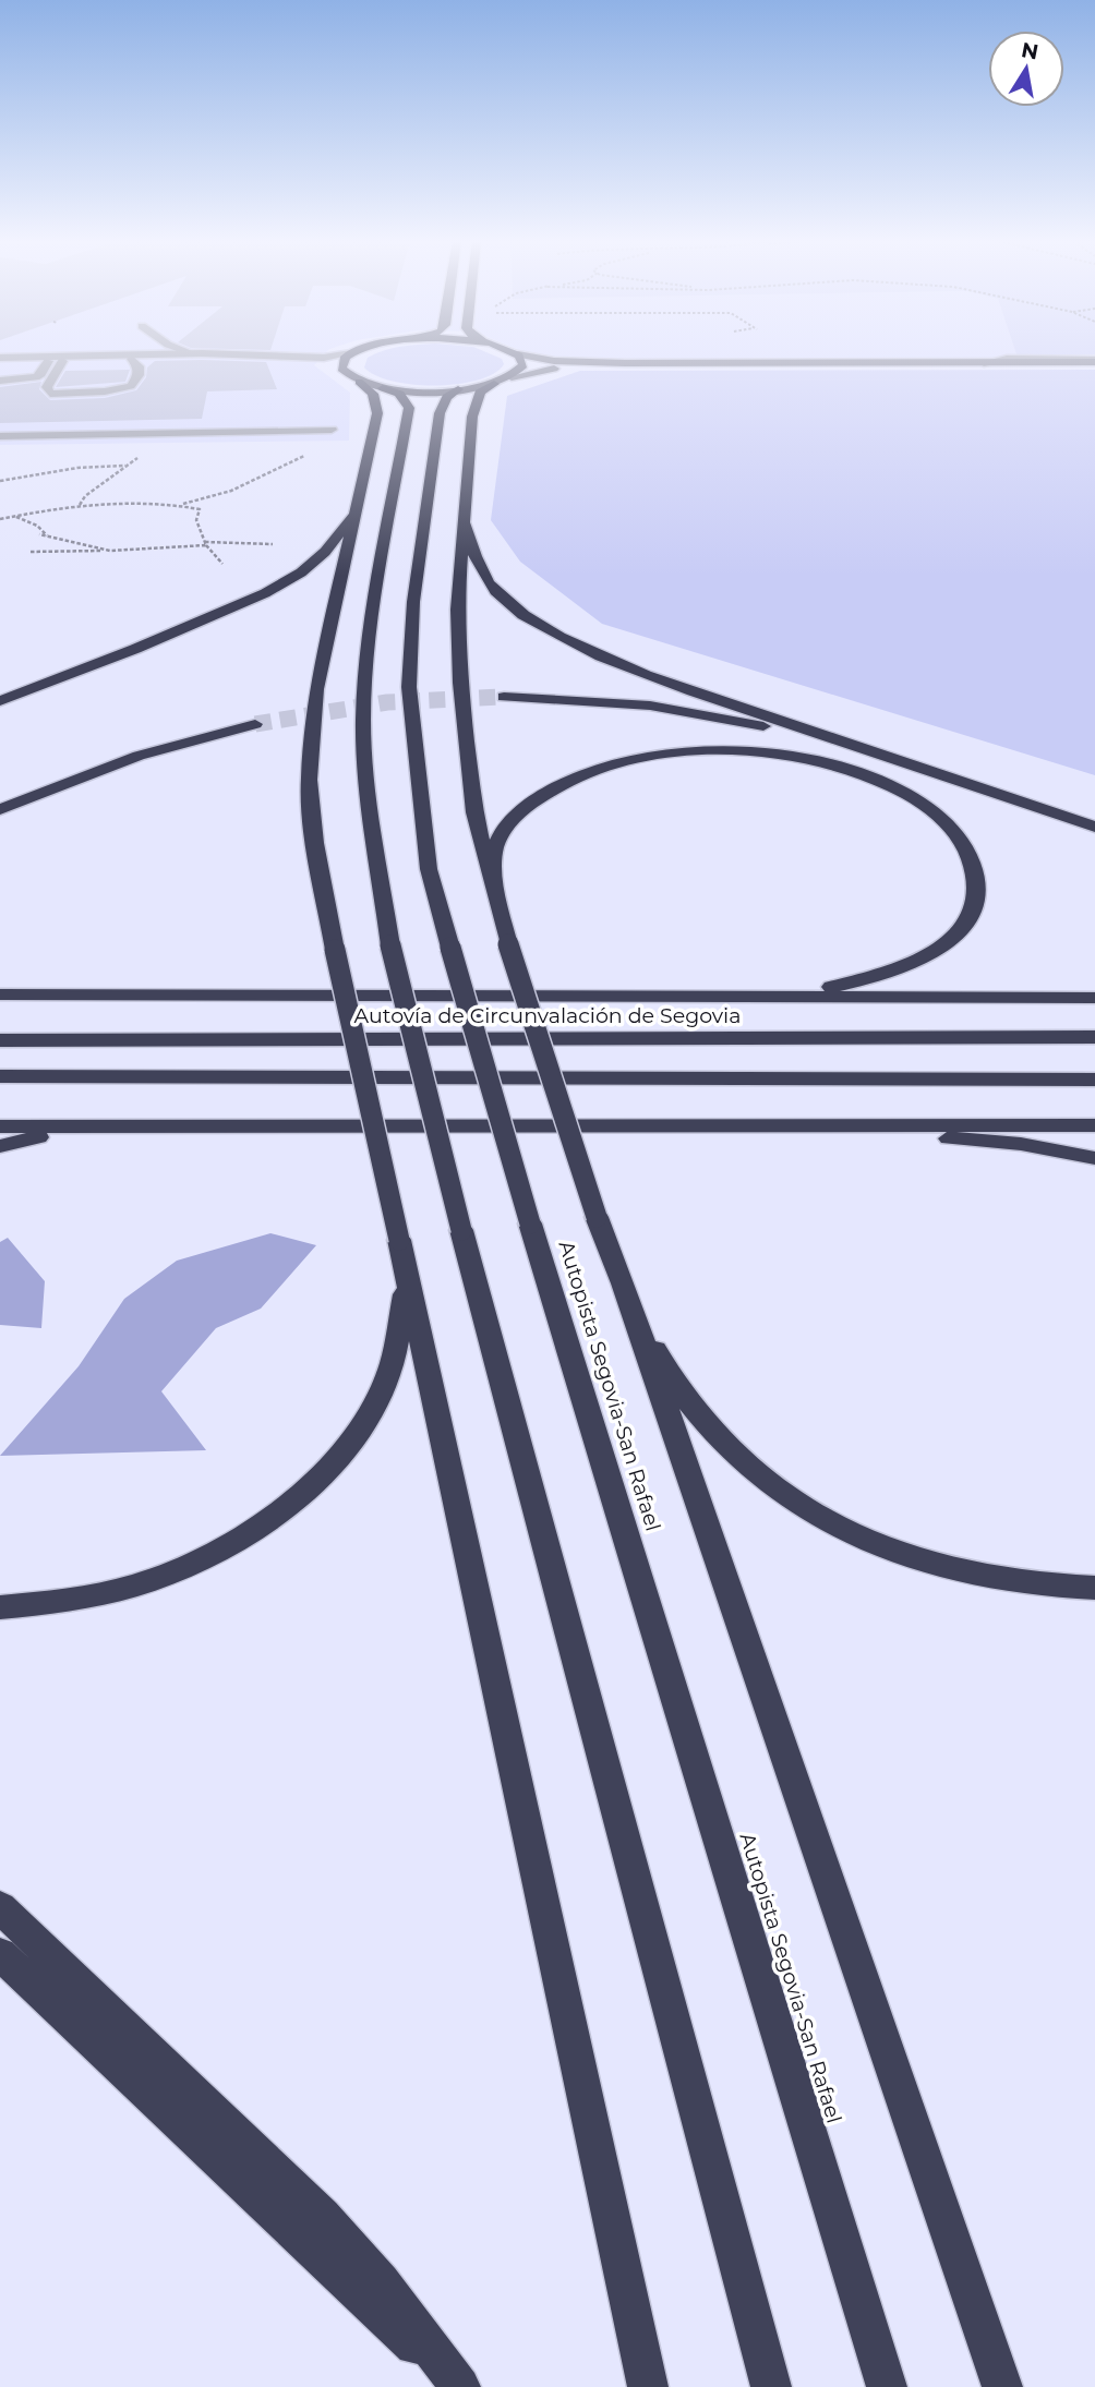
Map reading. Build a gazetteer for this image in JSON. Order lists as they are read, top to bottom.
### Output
{
  "streets": {
    "highway": ["Autovía de Circunvalación de Segovia", "Autopista Segovia-San Rafael"]
  },
  "north": "top"
}
